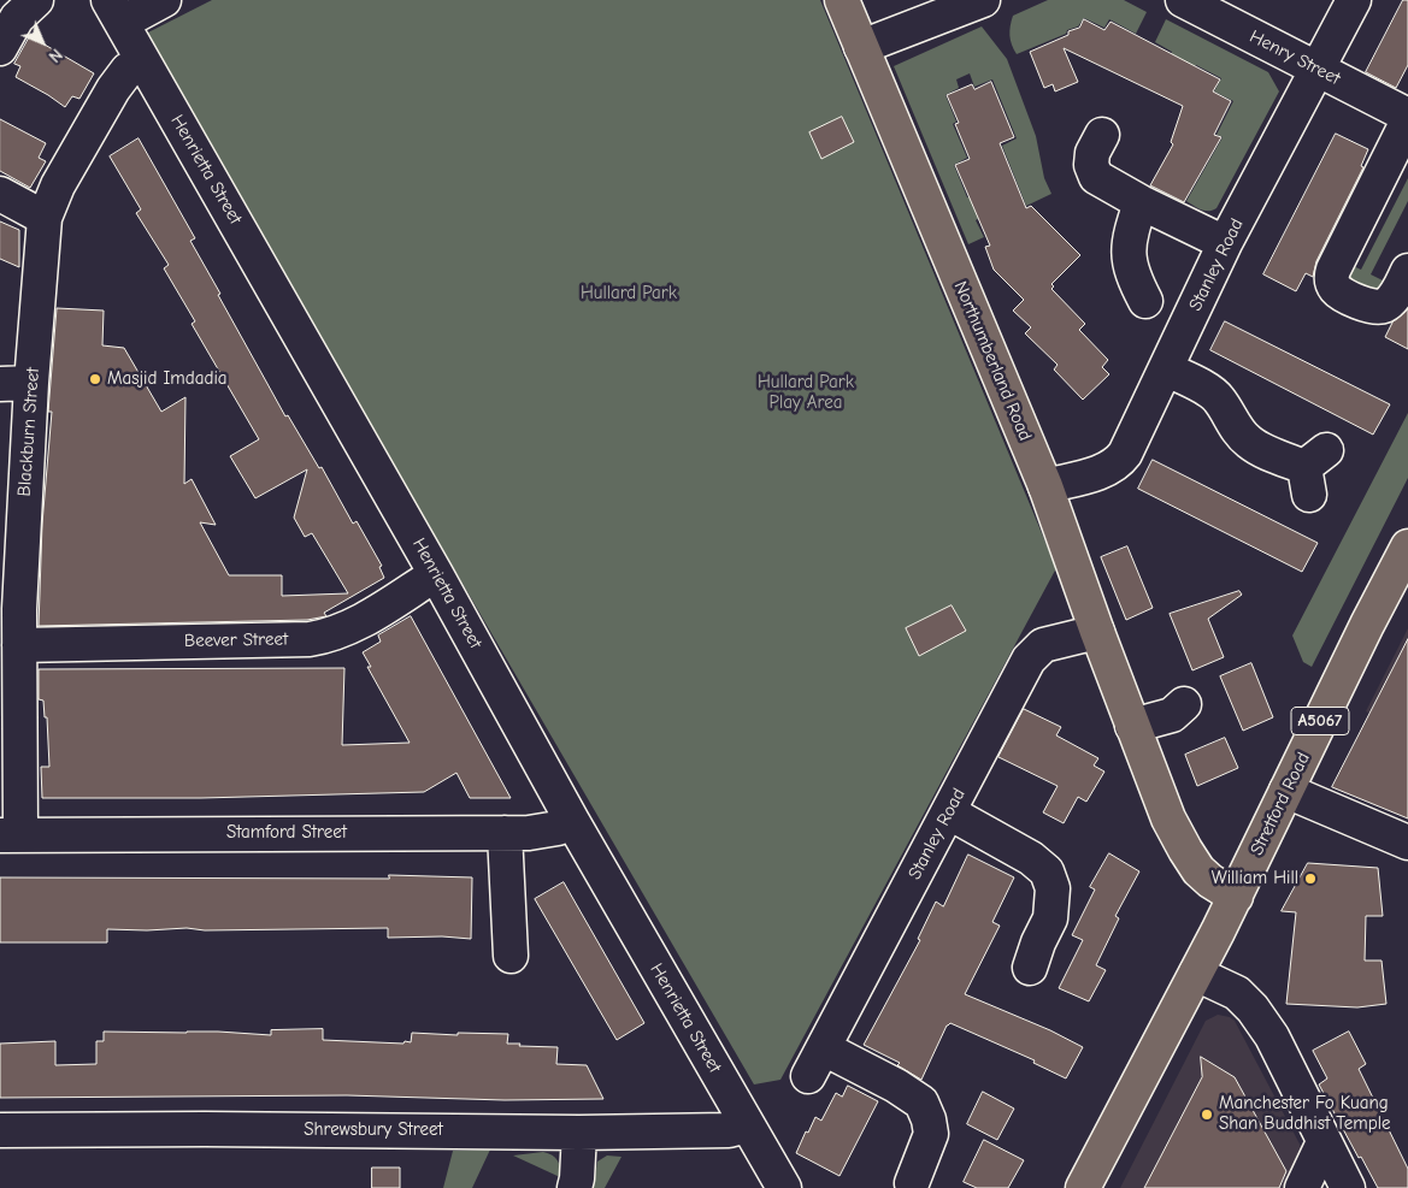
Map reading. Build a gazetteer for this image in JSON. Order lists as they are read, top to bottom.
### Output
{
  "streets": {
    "main road": ["Northumberland Road", "A5067", "Stretford Road"],
    "street": [
      "Henry Street",
      "Henrietta Street",
      "Stanley Road",
      "Blackburn Street",
      "Beever Street",
      "Stamford Street",
      "Shrewsbury Street"
    ]
  },
  "crossings": [
    ["Henry Street", "Stanley Road"],
    ["Henrietta Street", "Blackburn Street"],
    ["Henrietta Street", "Beever Street"],
    ["Henrietta Street", "Stamford Street"],
    ["Henrietta Street", "Shrewsbury Street"],
    ["Stanley Road", "Northumberland Road"],
    ["Northumberland Road", "Stretford Road"],
    ["Blackburn Street", "Beever Street"],
    ["Blackburn Street", "Stamford Street"]
  ],
  "parks": ["Hullard Park", "Hullard Park Play Area"],
  "places": ["Masjid Imdadia", "William Hill", "Manchester Fo Kuang Shan Buddhist Temple"],
  "north": "bottom right"
}
